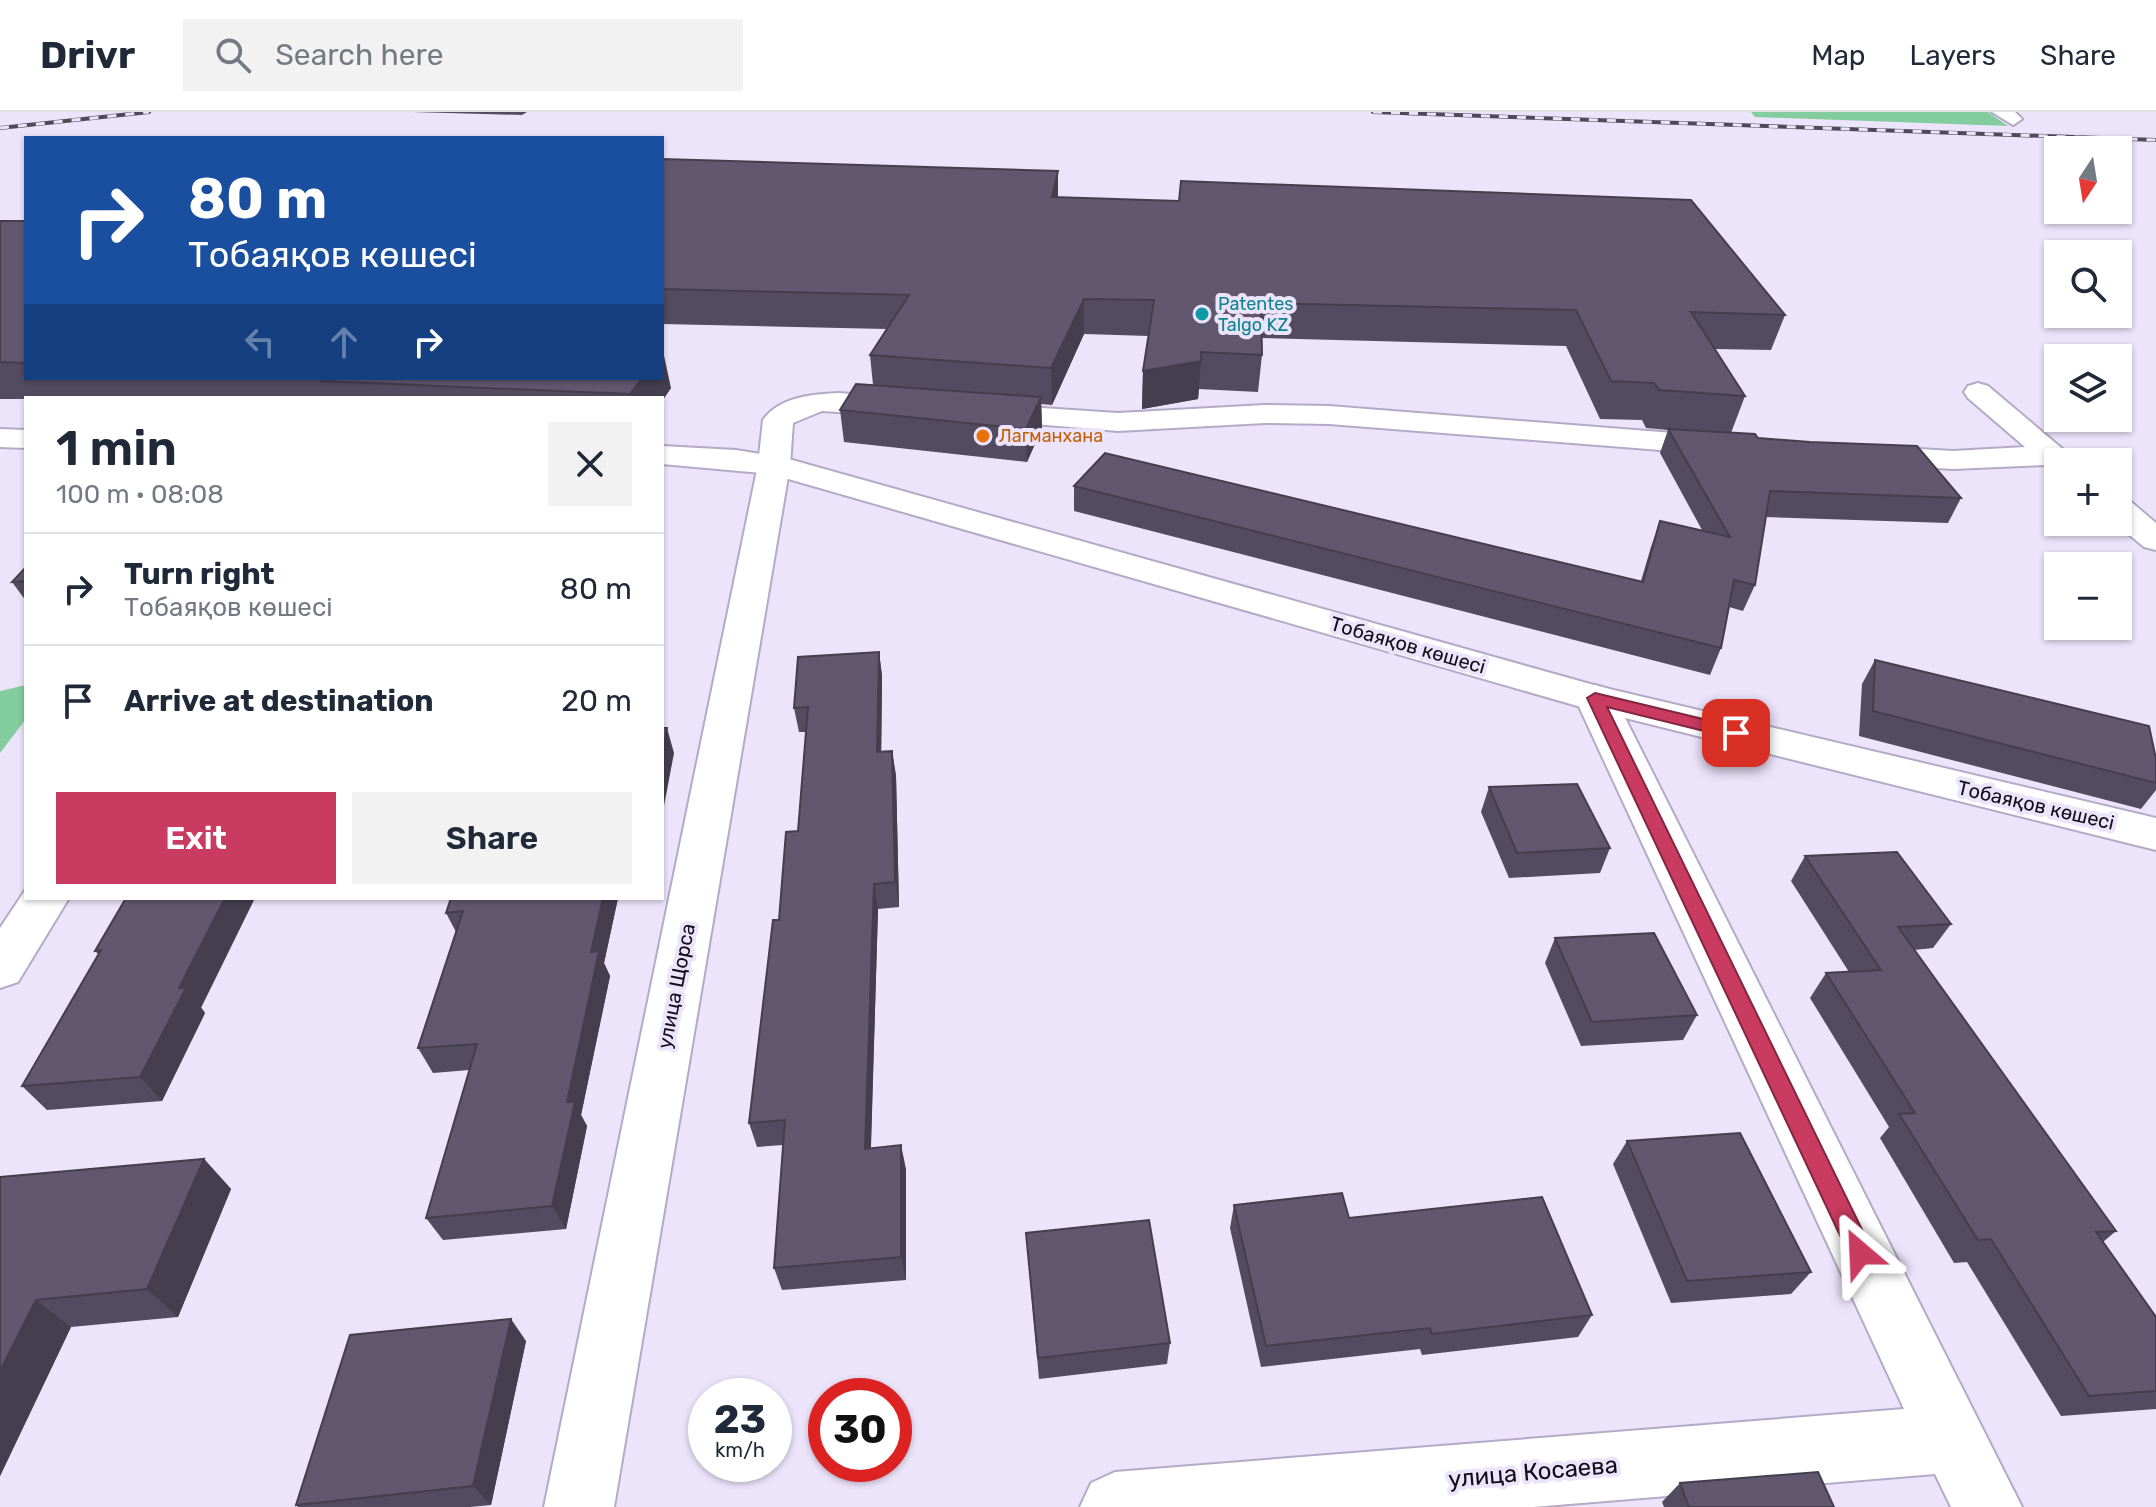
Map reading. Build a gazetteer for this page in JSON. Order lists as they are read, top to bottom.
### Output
{
  "streets": {
    "street": ["Тобаяқов көшесі", "улица Щорса", "улица Косаева"]
  },
  "crossings": [
    ["Тобаяқов көшесі", "улица Щорса"]
  ],
  "places": ["Patentes Talgo KZ", "Лагманхана"],
  "north": "bottom",
  "page": {
    "header": "Drivr",
    "search": "Search here",
    "nav": ["Map", "Layers", "Share"],
    "map_buttons": ["+", "−"],
    "turn": ["80 m", "Тобаяқов көшесі"],
    "heading": ["1 min", "100 m · 08:08"],
    "list": [
      {
        "name": "Turn right",
        "note": "Тобаяқов көшесі",
        "value": "80 m"
      },
      {
        "name": "Arrive at destination",
        "value": "20 m"
      }
    ],
    "buttons": ["Exit", "Share"],
    "speed": "23 km/h",
    "limit": "30"
  }
}
